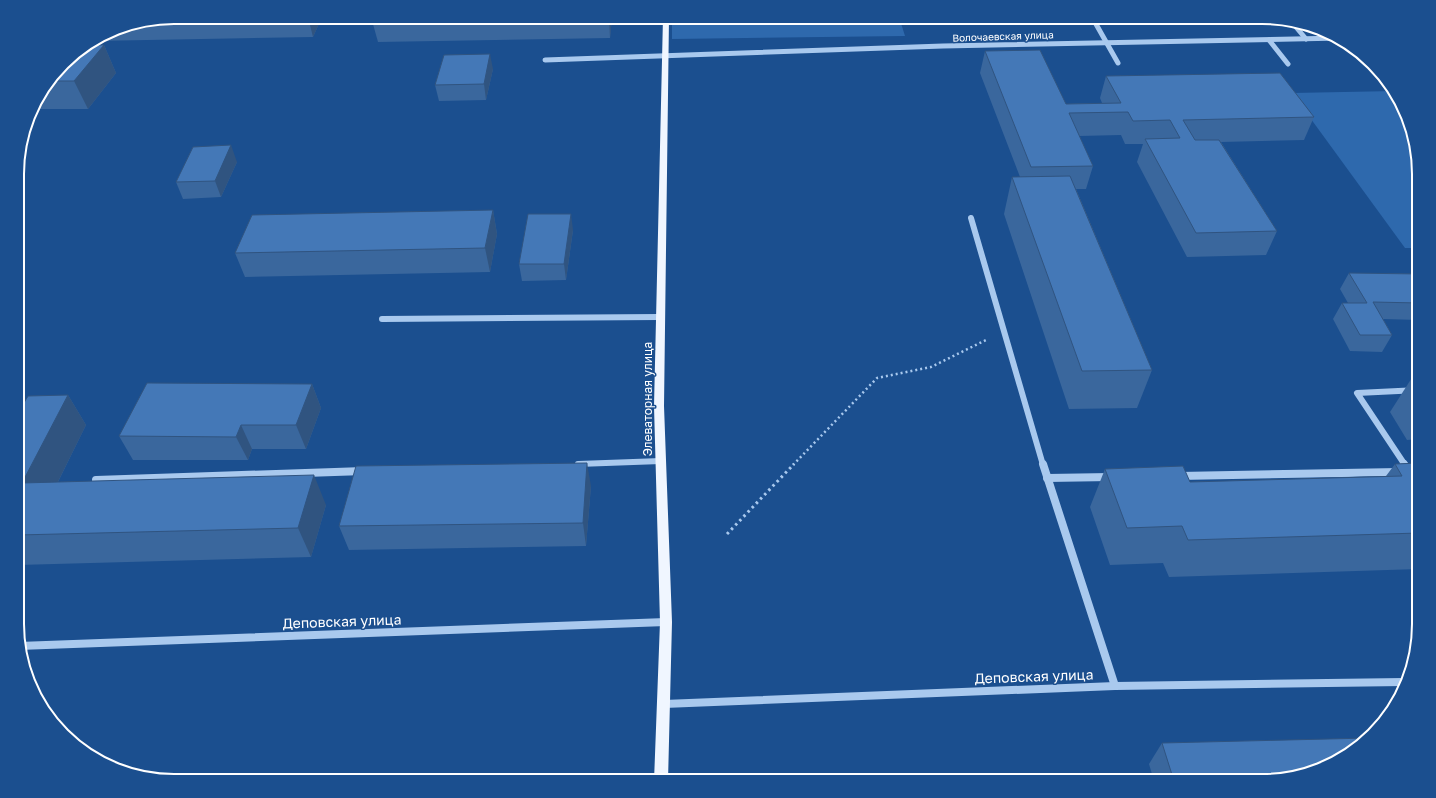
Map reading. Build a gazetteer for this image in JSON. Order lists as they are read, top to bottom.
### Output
{
  "streets": {
    "main road": ["Элеваторная улица"],
    "street": ["Волочаевская улица", "Деповская улица"]
  },
  "crossings": [
    ["Волочаевская улица", "Элеваторная улица"],
    ["Элеваторная улица", "Деповская улица"]
  ]
}
